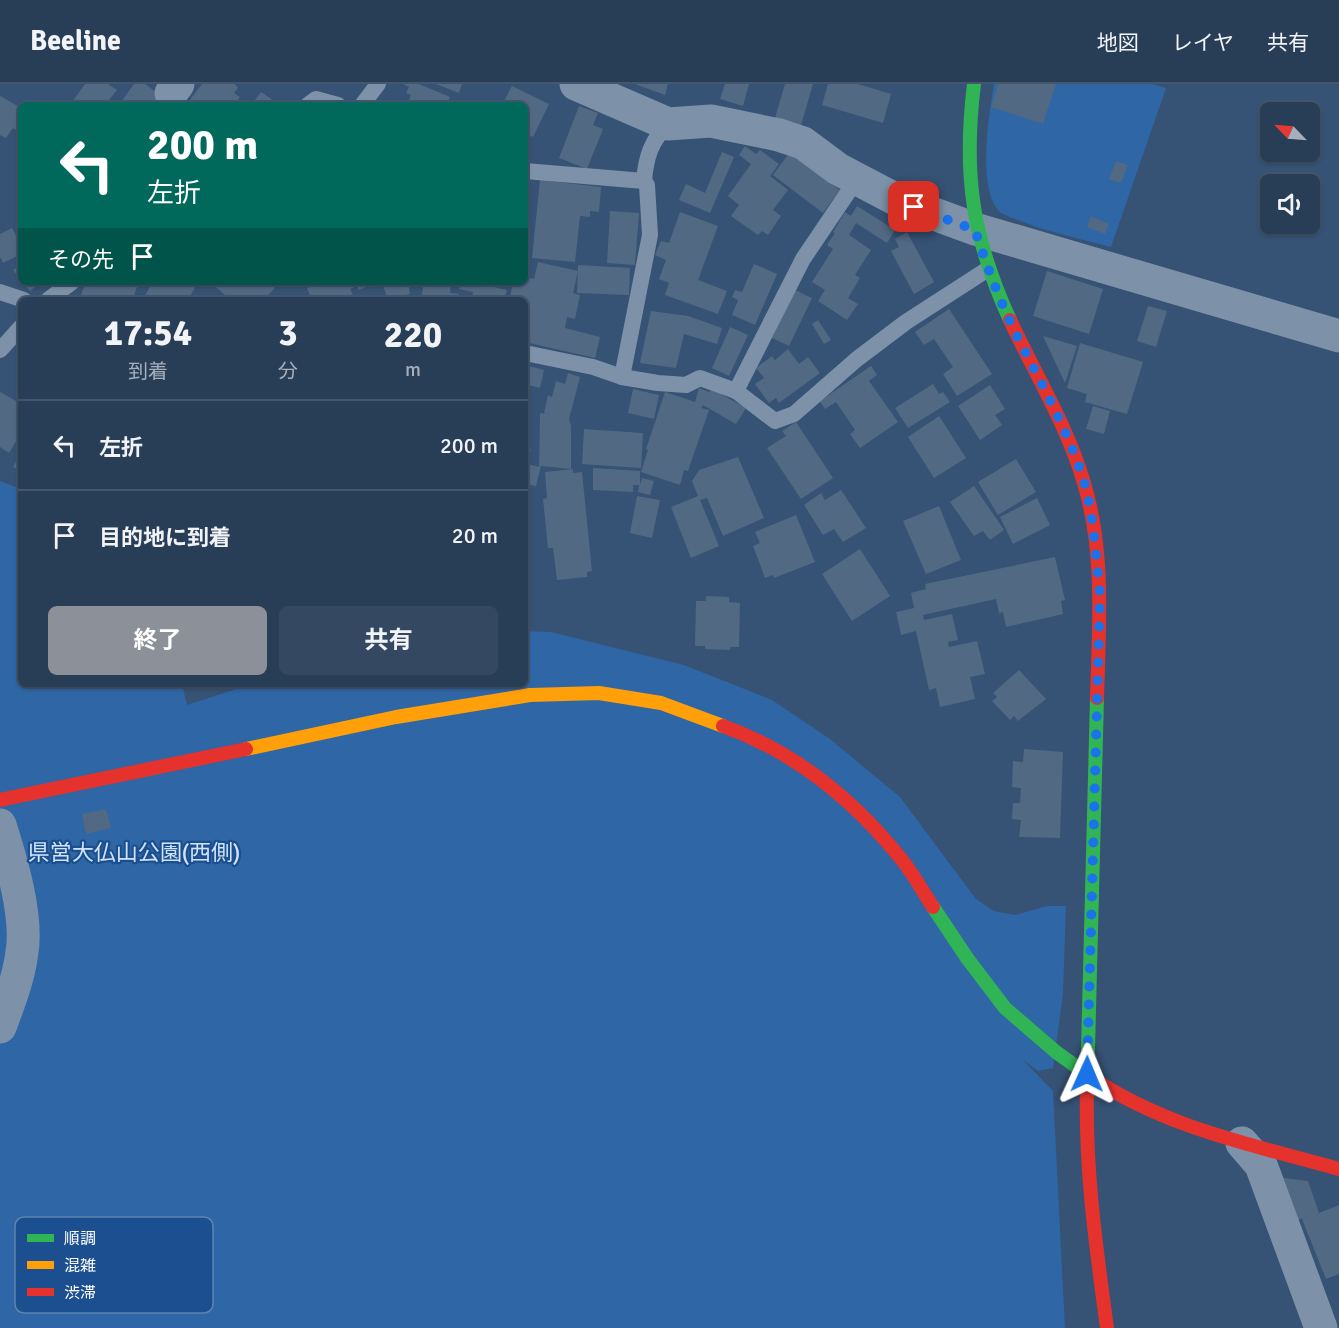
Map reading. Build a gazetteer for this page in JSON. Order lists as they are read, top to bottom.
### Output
{
  "parks": ["県営大仏山公園(西側)"],
  "legend": ["順調", "混雑", "渋滞"],
  "north": "top left",
  "page": {
    "header": "Beeline",
    "nav": ["地図", "レイヤ", "共有"],
    "turn": ["200 m", "左折"],
    "then": "その先",
    "eta": [
      "17:54",
      "到着",
      "3",
      "分",
      "220",
      "m"
    ],
    "list": [
      {
        "name": "左折",
        "value": "200 m"
      },
      {
        "name": "目的地に到着",
        "value": "20 m"
      }
    ],
    "buttons": ["終了", "共有"]
  }
}
